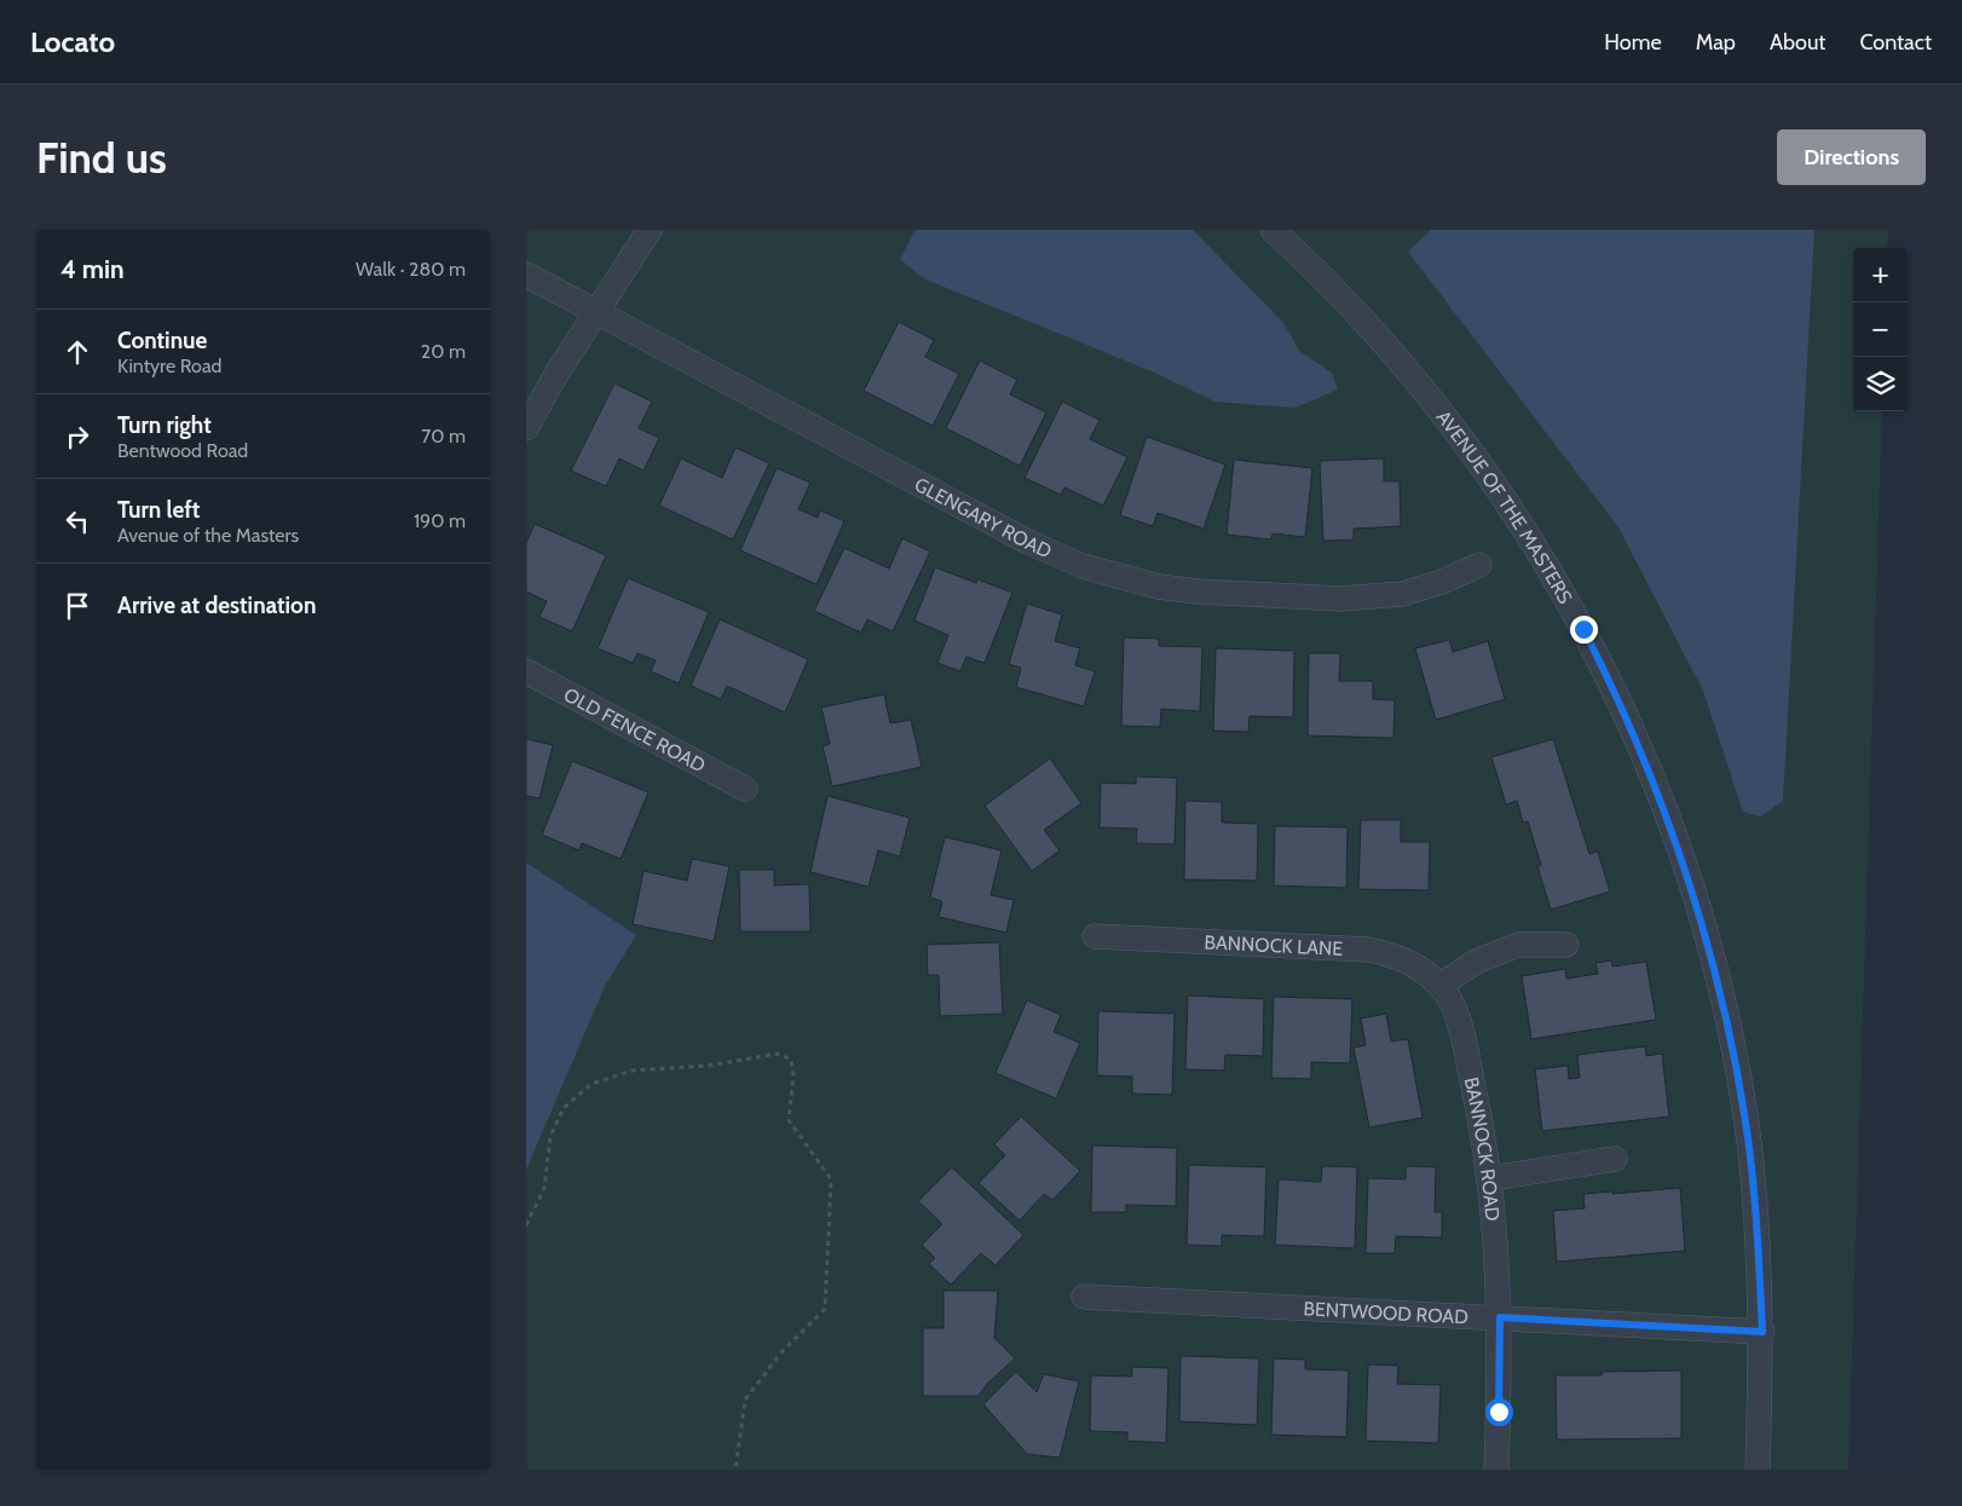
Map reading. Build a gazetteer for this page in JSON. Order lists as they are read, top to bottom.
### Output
{
  "streets": {
    "street": [
      "AVENUE OF THE MASTERS",
      "GLENGARY ROAD",
      "OLD FENCE ROAD",
      "BANNOCK LANE",
      "BANNOCK ROAD",
      "BENTWOOD ROAD"
    ]
  },
  "crossings": [
    ["AVENUE OF THE MASTERS", "BENTWOOD ROAD"],
    ["BANNOCK LANE", "BANNOCK ROAD"],
    ["BANNOCK ROAD", "BENTWOOD ROAD"]
  ],
  "page": {
    "header": "Locato",
    "nav": [
      "Home",
      "Map",
      "About",
      "Contact"
    ],
    "buttons": "Directions",
    "title": "Find us",
    "heading": ["4 min", "Walk · 280 m"],
    "map_buttons": ["+", "−"],
    "list": [
      ["Continue", "Kintyre Road", "20 m"],
      ["Turn right", "Bentwood Road", "70 m"],
      ["Turn left", "Avenue of the Masters", "190 m"],
      "Arrive at destination"
    ]
  }
}
